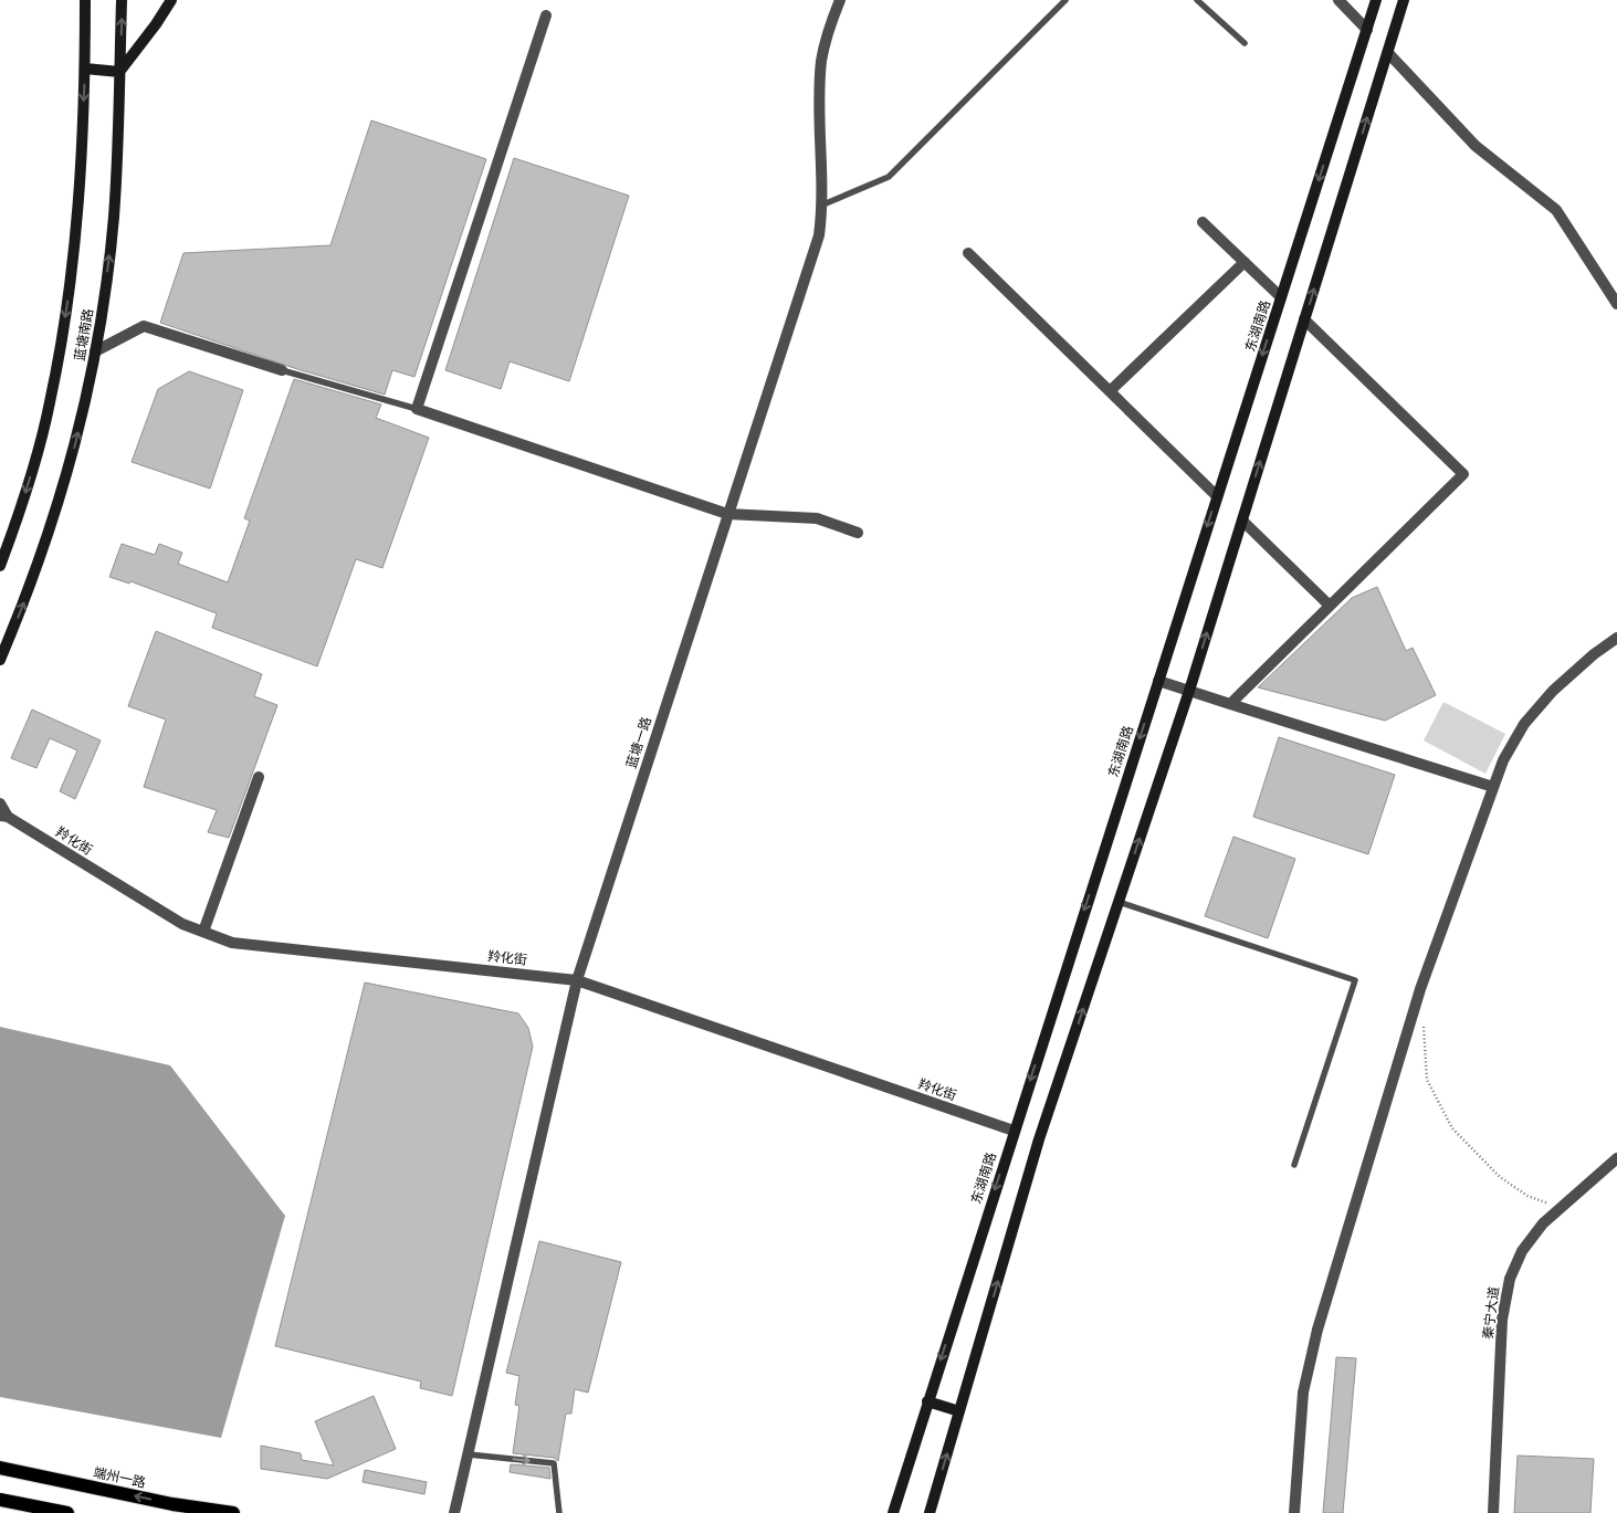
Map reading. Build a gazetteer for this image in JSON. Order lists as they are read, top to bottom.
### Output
{
  "streets": {
    "main road": ["东湖南路", "蓝塘南路", "端州一路"],
    "street": ["蓝塘一路", "羚化街", "秦宁大道"]
  },
  "crossings": [
    ["东湖南路", "羚化街"],
    ["蓝塘一路", "羚化街"]
  ]
}
